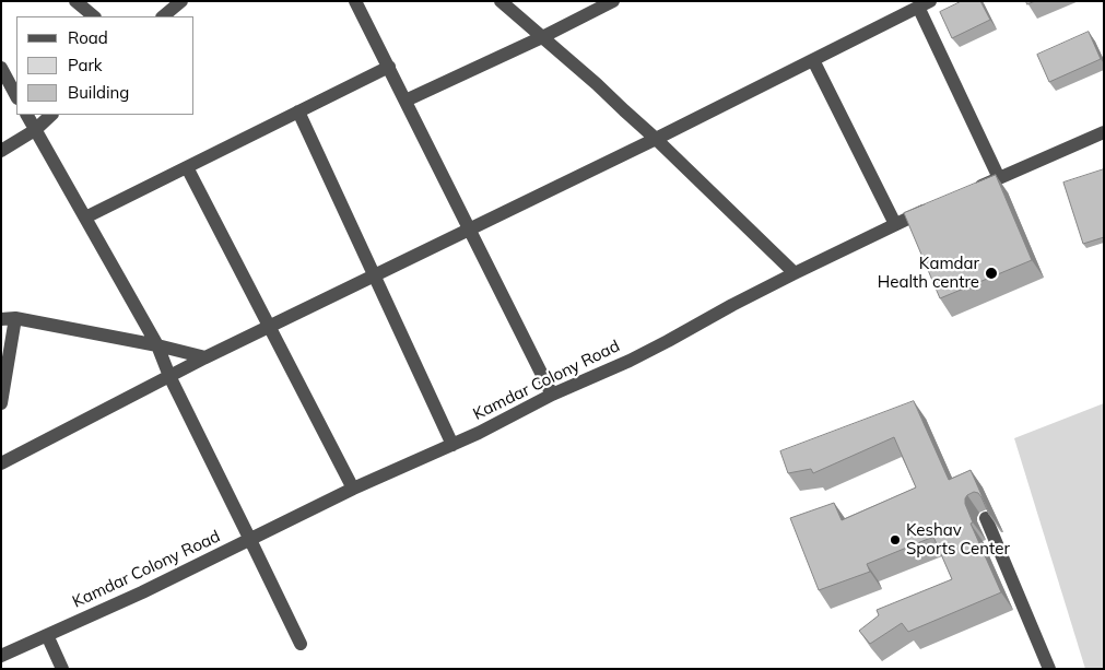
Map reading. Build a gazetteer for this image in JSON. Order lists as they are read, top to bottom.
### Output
{
  "streets": {
    "street": ["Kamdar Colony Road"]
  },
  "places": ["Kamdar Health centre", "Keshav Sports Center"],
  "legend": ["Road", "Park", "Building"]
}
